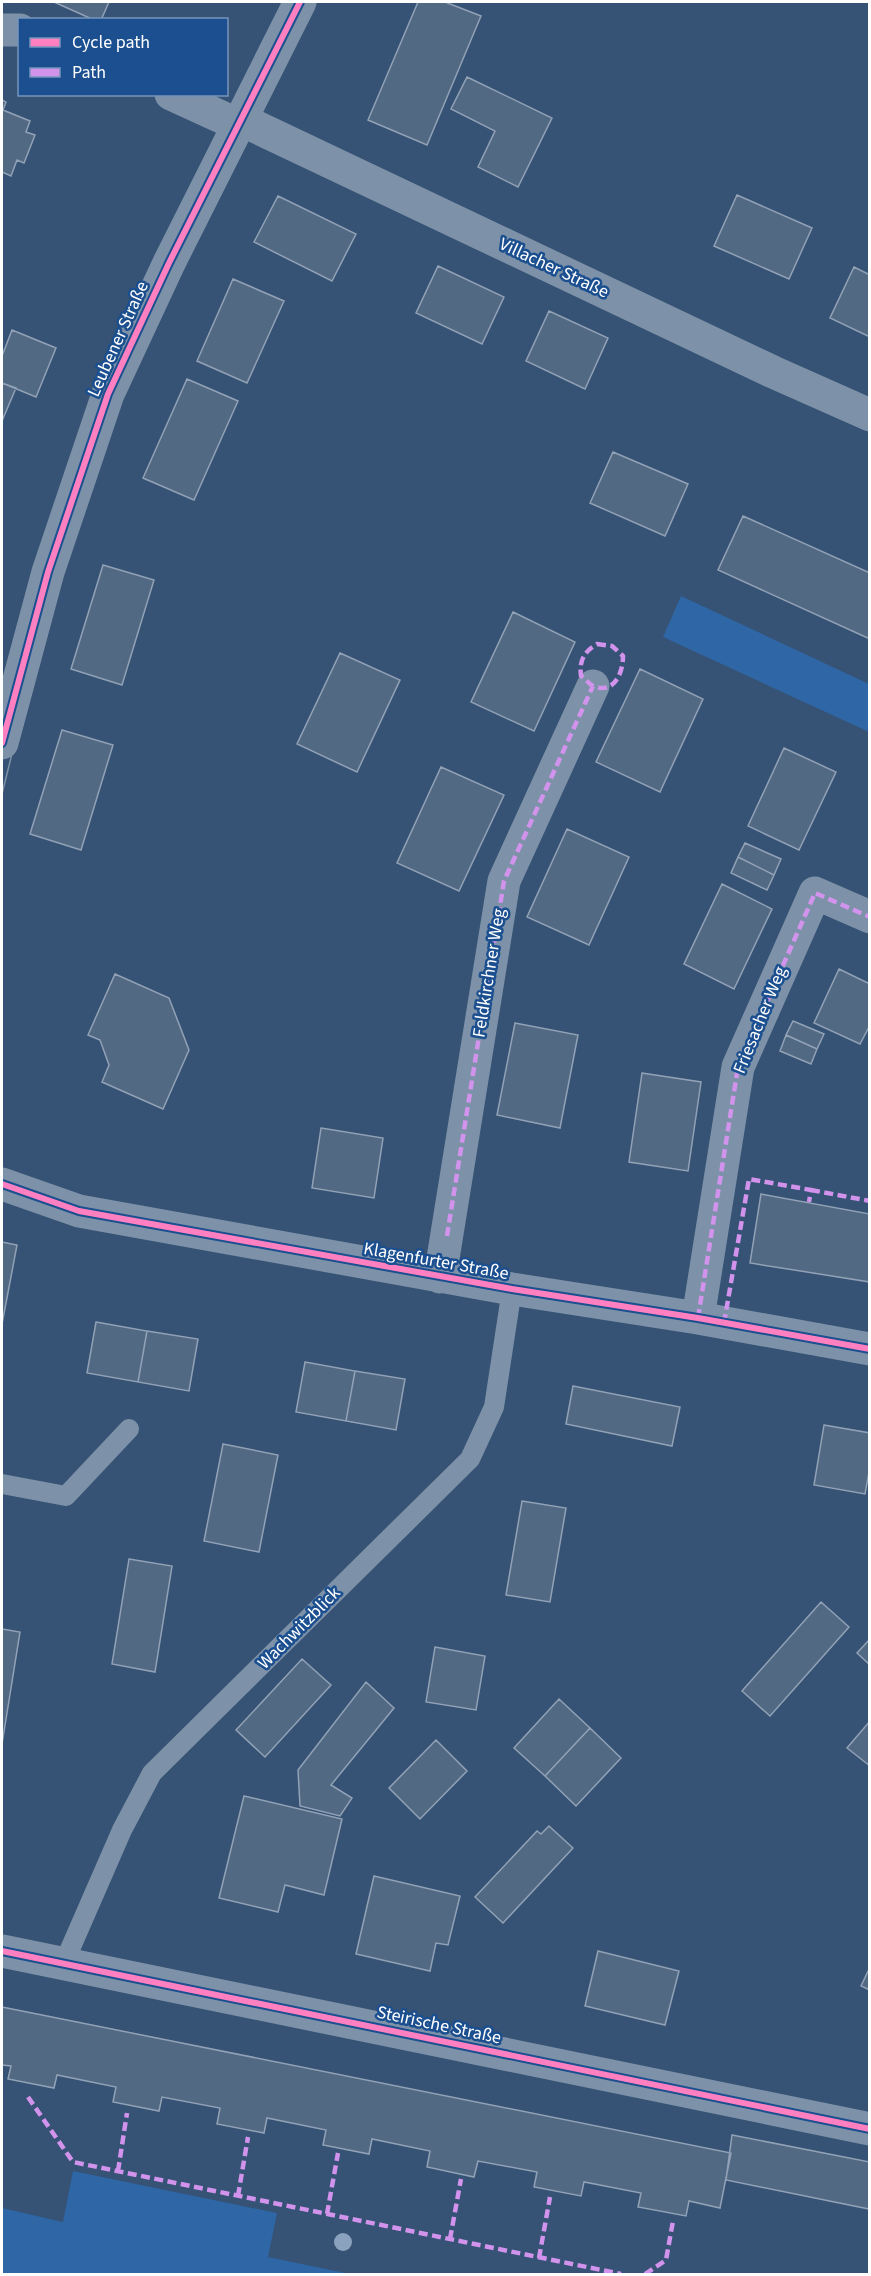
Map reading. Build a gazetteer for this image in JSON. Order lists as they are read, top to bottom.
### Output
{
  "streets": {
    "street": [
      "Villacher Straße",
      "Leubener Straße",
      "Feldkirchner Weg",
      "Friesacher Weg",
      "Klagenfurter Straße",
      "Steirische Straße"
    ],
    "lane": ["Wachwitzblick"]
  },
  "crossings": [
    ["Villacher Straße", "Leubener Straße"],
    ["Feldkirchner Weg", "Klagenfurter Straße"],
    ["Friesacher Weg", "Klagenfurter Straße"],
    ["Klagenfurter Straße", "Wachwitzblick"],
    ["Wachwitzblick", "Steirische Straße"]
  ],
  "legend": ["Cycle path", "Path"]
}
